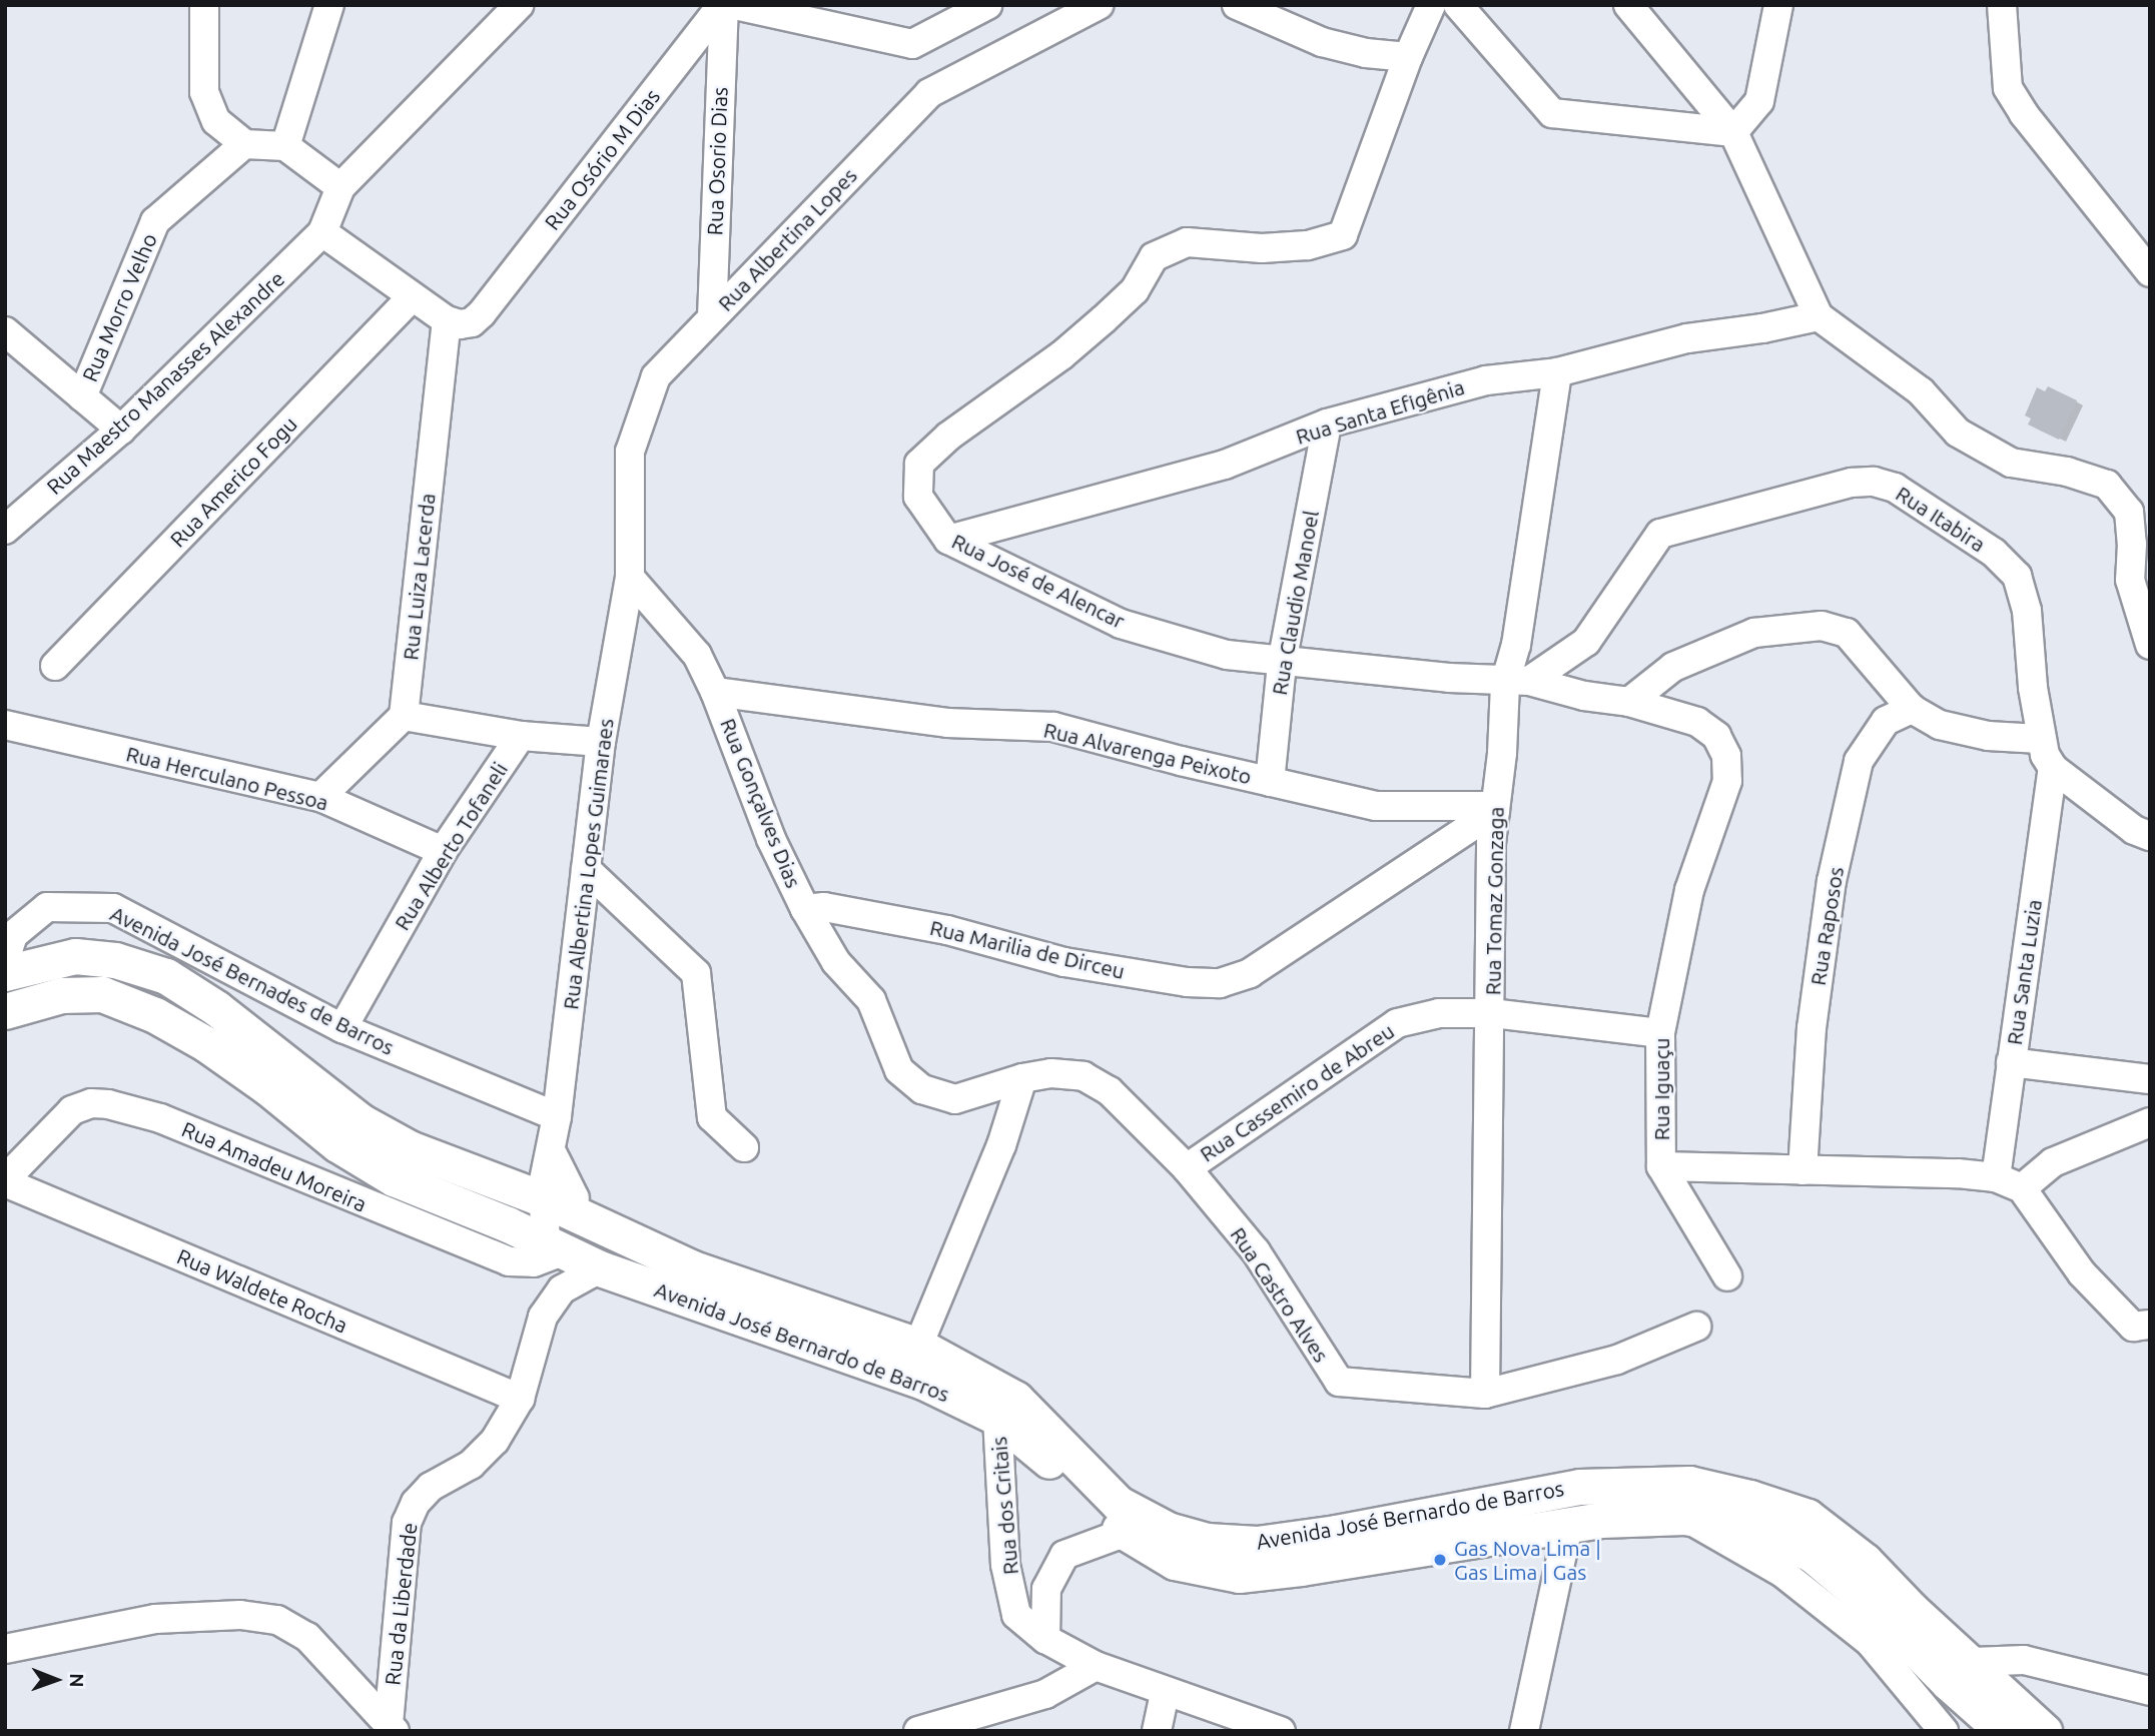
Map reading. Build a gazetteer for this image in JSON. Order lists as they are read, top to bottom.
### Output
{
  "streets": {
    "main road": ["Avenida José Bernardo de Barros"],
    "street": [
      "Rua Osório M Dias",
      "Rua Osorio Dias",
      "Rua Albertina Lopes",
      "Rua Morro Velho",
      "Rua Maestro Manasses Alexandre",
      "Rua Santa Efigênia",
      "Rua Americo Fogu",
      "Rua Itabira",
      "Rua Luiza Lacerda",
      "Rua José de Alencar",
      "Rua Claudio Manoel",
      "Rua Alvarenga Peixoto",
      "Rua Herculano Pessoa",
      "Rua Gonçalves Dias",
      "Rua Alberto Tofaneli",
      "Rua Albertina Lopes Guimaraes",
      "Rua Tomaz Gonzaga",
      "Rua Raposos",
      "Rua Marilia de Dirceu",
      "Rua Santa Luzia",
      "Avenida José Bernades de Barros",
      "Rua Iguaçu",
      "Rua Cassemiro de Abreu",
      "Rua Amadeu Moreira",
      "Rua Waldete Rocha",
      "Rua Castro Alves",
      "Rua dos Critais",
      "Rua da Liberdade"
    ]
  },
  "crossings": [
    ["Rua Osório M Dias", "Rua Osorio Dias"],
    ["Rua Osório M Dias", "Rua Luiza Lacerda"],
    ["Rua Osorio Dias", "Rua Albertina Lopes"],
    ["Rua Albertina Lopes", "Rua Gonçalves Dias"],
    ["Rua Albertina Lopes", "Rua Albertina Lopes Guimaraes"],
    ["Rua Santa Efigênia", "Rua José de Alencar"],
    ["Rua Santa Efigênia", "Rua Claudio Manoel"],
    ["Rua Santa Efigênia", "Rua Tomaz Gonzaga"],
    ["Rua Itabira", "Rua José de Alencar"],
    ["Rua Itabira", "Rua Tomaz Gonzaga"],
    ["Rua Itabira", "Rua Santa Luzia"],
    ["Rua Itabira", "Rua Iguaçu"],
    ["Rua José de Alencar", "Rua Claudio Manoel"],
    ["Rua José de Alencar", "Rua Tomaz Gonzaga"],
    ["Rua José de Alencar", "Rua Iguaçu"],
    ["Rua Claudio Manoel", "Rua Alvarenga Peixoto"],
    ["Rua Alvarenga Peixoto", "Rua Gonçalves Dias"],
    ["Rua Alvarenga Peixoto", "Rua Tomaz Gonzaga"],
    ["Rua Alvarenga Peixoto", "Rua Marilia de Dirceu"],
    ["Rua Herculano Pessoa", "Rua Alberto Tofaneli"],
    ["Rua Gonçalves Dias", "Rua Albertina Lopes Guimaraes"],
    ["Rua Gonçalves Dias", "Rua Marilia de Dirceu"],
    ["Rua Gonçalves Dias", "Rua Castro Alves"],
    ["Rua Alberto Tofaneli", "Avenida José Bernades de Barros"],
    ["Rua Albertina Lopes Guimaraes", "Avenida José Bernades de Barros"],
    ["Rua Albertina Lopes Guimaraes", "Rua Amadeu Moreira"],
    ["Rua Albertina Lopes Guimaraes", "Avenida José Bernardo de Barros"],
    ["Rua Tomaz Gonzaga", "Rua Marilia de Dirceu"],
    ["Rua Tomaz Gonzaga", "Rua Iguaçu"],
    ["Rua Tomaz Gonzaga", "Rua Cassemiro de Abreu"],
    ["Rua Tomaz Gonzaga", "Rua Castro Alves"],
    ["Rua Raposos", "Rua Iguaçu"],
    ["Rua Santa Luzia", "Rua Iguaçu"],
    ["Rua Iguaçu", "Rua Cassemiro de Abreu"],
    ["Rua Cassemiro de Abreu", "Rua Castro Alves"],
    ["Rua Amadeu Moreira", "Rua Waldete Rocha"],
    ["Rua Amadeu Moreira", "Avenida José Bernardo de Barros"],
    ["Rua Waldete Rocha", "Rua da Liberdade"],
    ["Avenida José Bernardo de Barros", "Rua dos Critais"],
    ["Avenida José Bernardo de Barros", "Rua da Liberdade"]
  ],
  "places": ["Gas Nova Lima | Gas Lima | Gas"],
  "north": "right"
}
